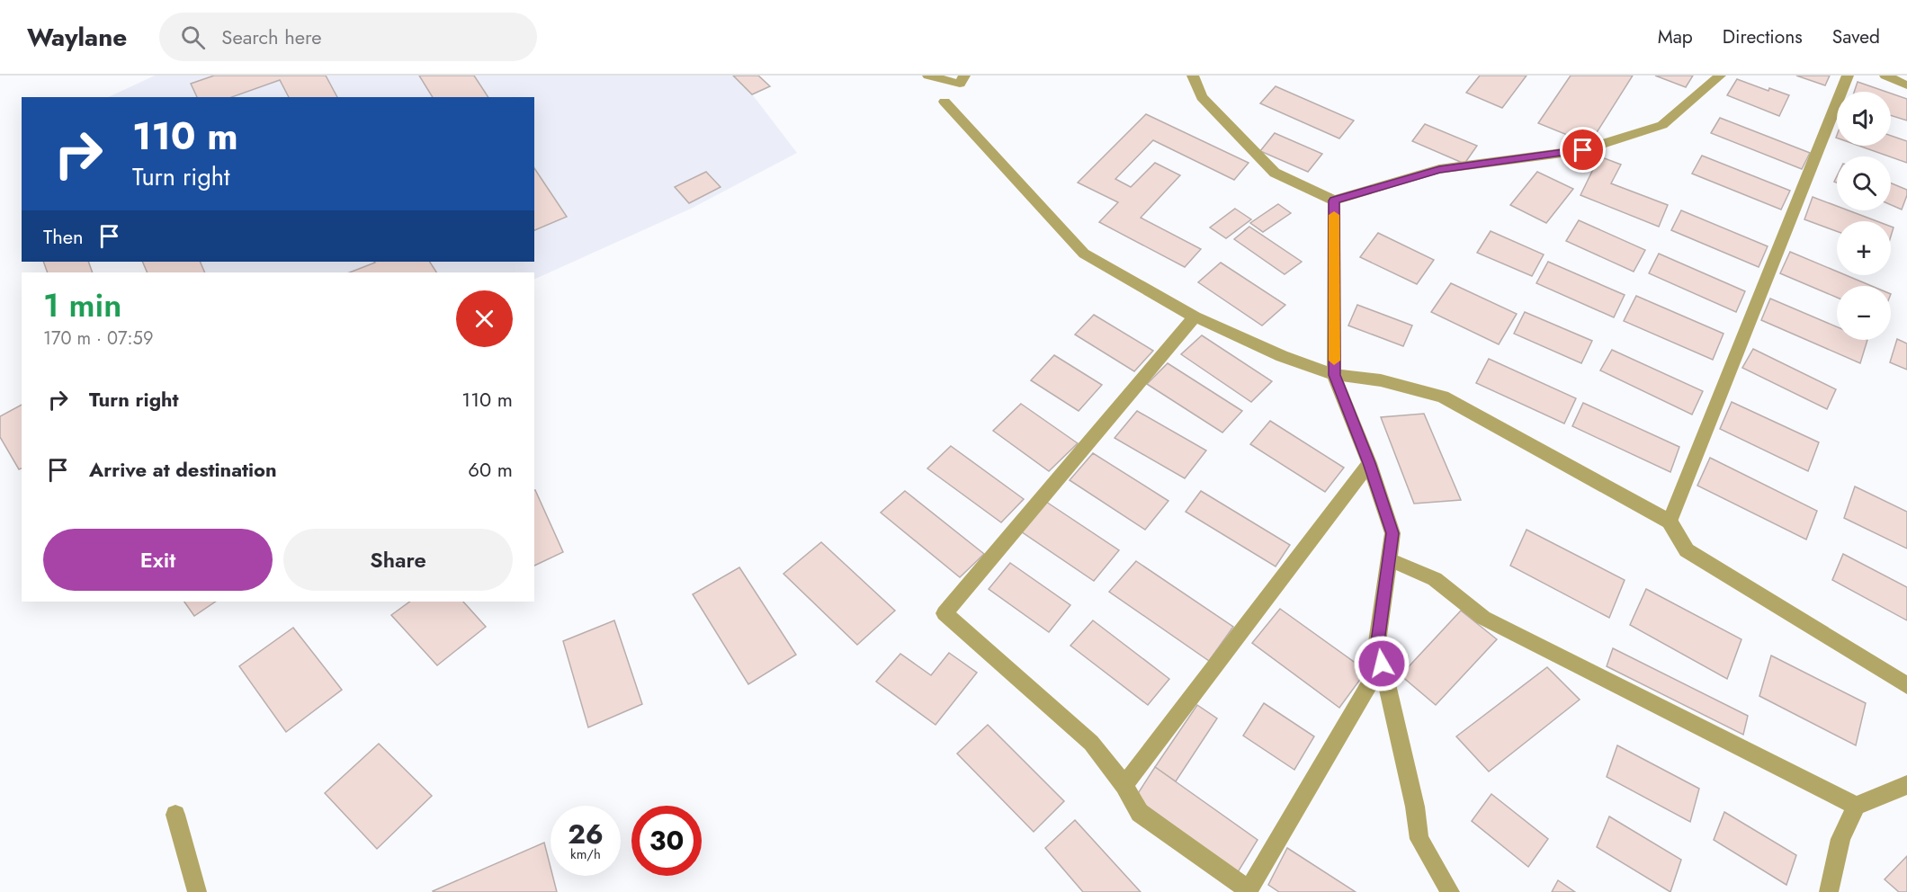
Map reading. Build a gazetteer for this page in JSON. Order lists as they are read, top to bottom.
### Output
{
  "page": {
    "header": "Waylane",
    "search": "Search here",
    "nav": ["Map", "Directions", "Saved"],
    "map_buttons": ["+", "−"],
    "turn": ["110 m", "Turn right"],
    "then": "Then",
    "heading": ["1 min", "170 m · 07:59"],
    "list": [
      {
        "name": "Turn right",
        "value": "110 m"
      },
      {
        "name": "Arrive at destination",
        "value": "60 m"
      }
    ],
    "buttons": ["Exit", "Share"],
    "speed": "26 km/h",
    "limit": "30"
  }
}
